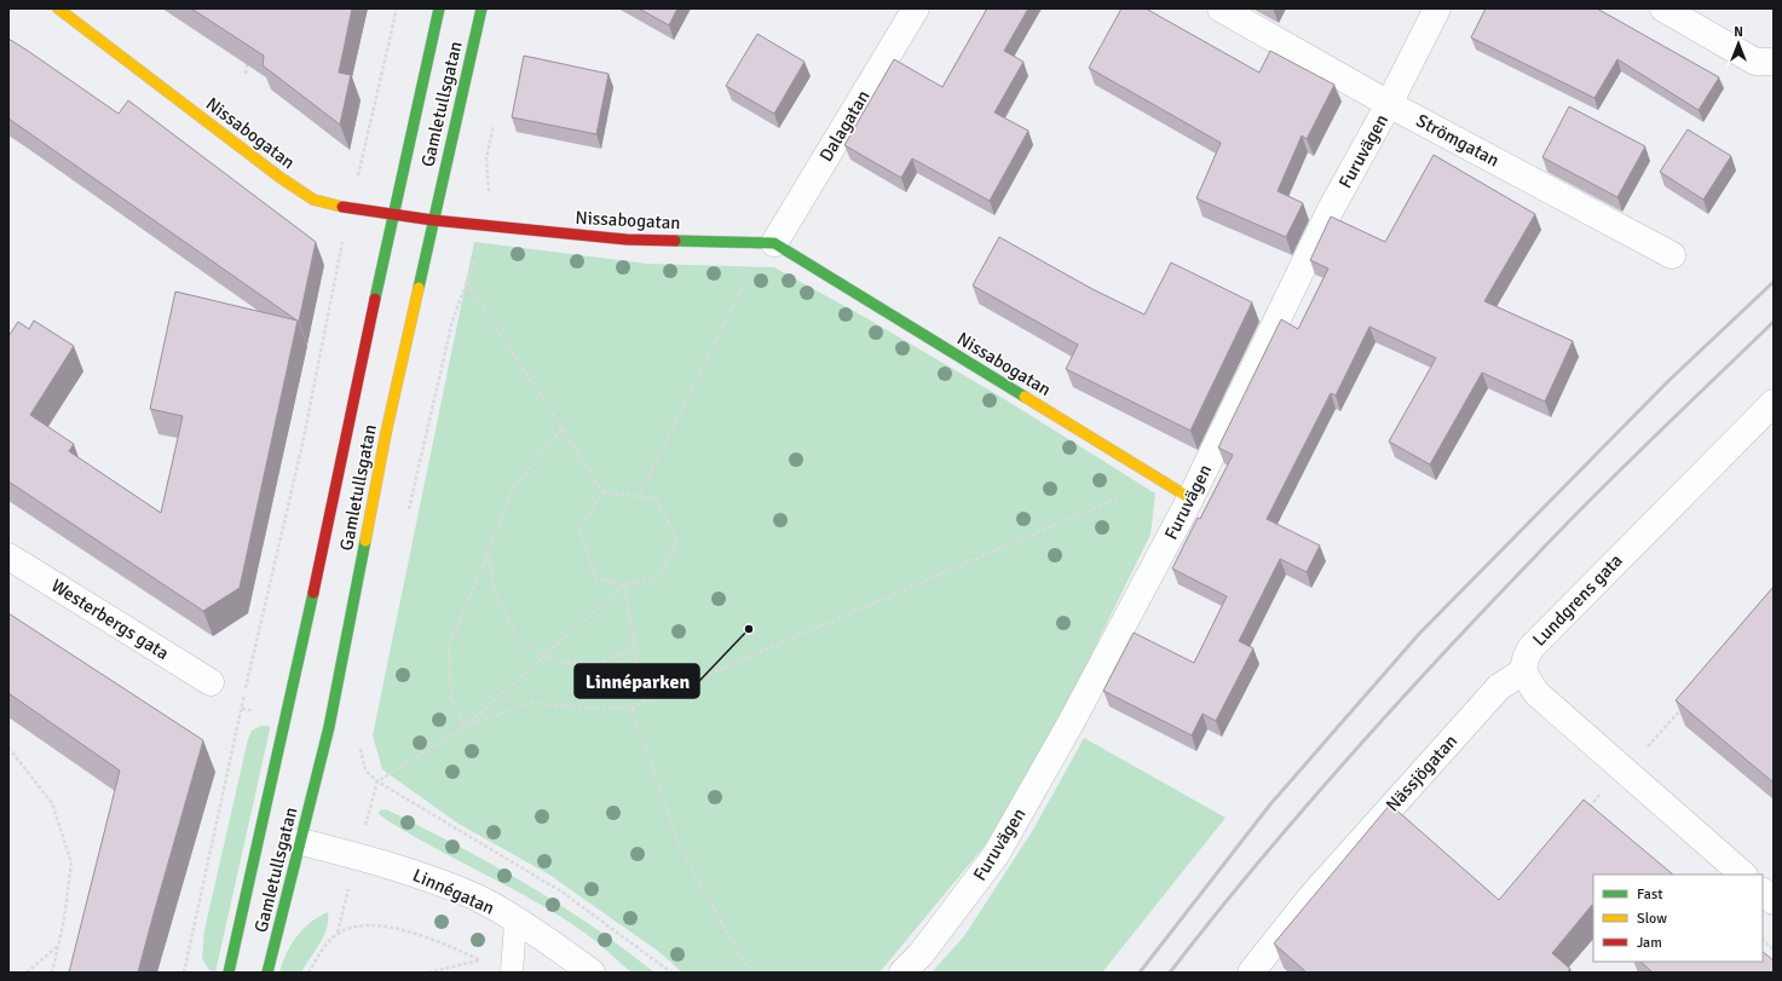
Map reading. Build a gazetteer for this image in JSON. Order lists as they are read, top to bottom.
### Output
{
  "streets": {
    "street": [
      "Gamletullsgatan",
      "Dalagatan",
      "Nissabogatan",
      "Strömgatan",
      "Furuvägen",
      "Lundgrens gata",
      "Westerbergs gata",
      "Nässjögatan",
      "Linnégatan"
    ]
  },
  "crossings": [
    ["Gamletullsgatan", "Nissabogatan"],
    ["Gamletullsgatan", "Linnégatan"],
    ["Dalagatan", "Nissabogatan"],
    ["Nissabogatan", "Furuvägen"],
    ["Strömgatan", "Furuvägen"],
    ["Lundgrens gata", "Nässjögatan"]
  ],
  "places": ["Linnéparken"],
  "legend": ["Fast", "Slow", "Jam"],
  "north": "top"
}
